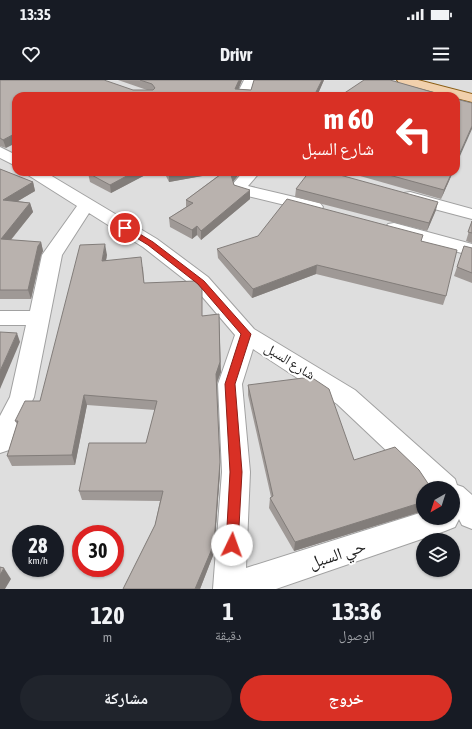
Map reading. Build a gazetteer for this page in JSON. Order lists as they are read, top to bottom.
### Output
{
  "streets": {
    "street": ["شارع السبل", "حي السبل"]
  },
  "north": "bottom left",
  "page": {
    "status": "13:35",
    "header": "Drivr",
    "turn": ["60 m", "شارع السبل"],
    "speed": "28 km/h",
    "limit": "30",
    "eta": [
      "13:36",
      "الوصول",
      "1",
      "دقيقة",
      "120",
      "m"
    ],
    "buttons": ["خروج", "مشاركة"]
  }
}
